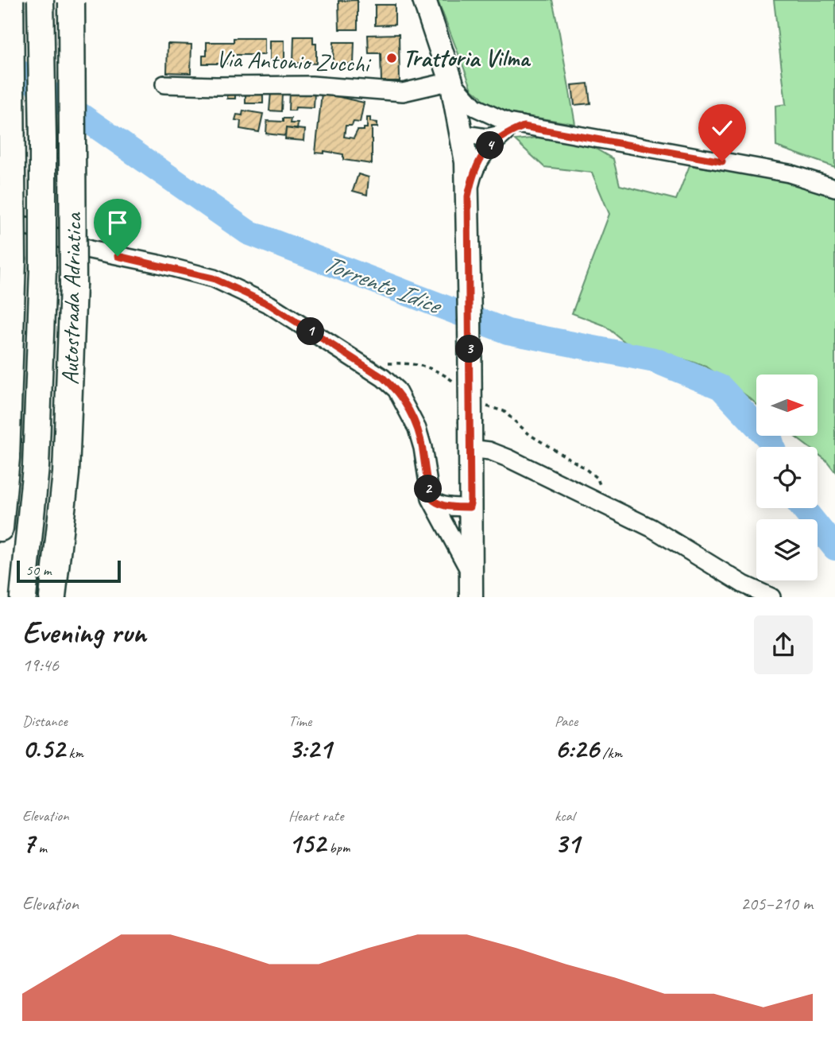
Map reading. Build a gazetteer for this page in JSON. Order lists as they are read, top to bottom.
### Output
{
  "streets": {
    "highway": ["Autostrada Adriatica"],
    "street": ["Via Antonio Zucchi"]
  },
  "water": ["Torrente Idice"],
  "places": ["Trattoria Vilma"],
  "scale_bar": "50 m",
  "north": "right",
  "page": {
    "pins": [
      "4",
      "1",
      "3",
      "2"
    ],
    "scale": "50 m",
    "heading": ["Evening run", "19:46"],
    "stats": [
      ["Distance", "0.52 km"],
      ["Time", "3:21"],
      ["Pace", "6:26 /km"],
      ["Elevation", "7 m"],
      ["Heart rate", "152 bpm"],
      ["kcal", "31"]
    ],
    "chart": ["Elevation", "205–210 m"]
  }
}
